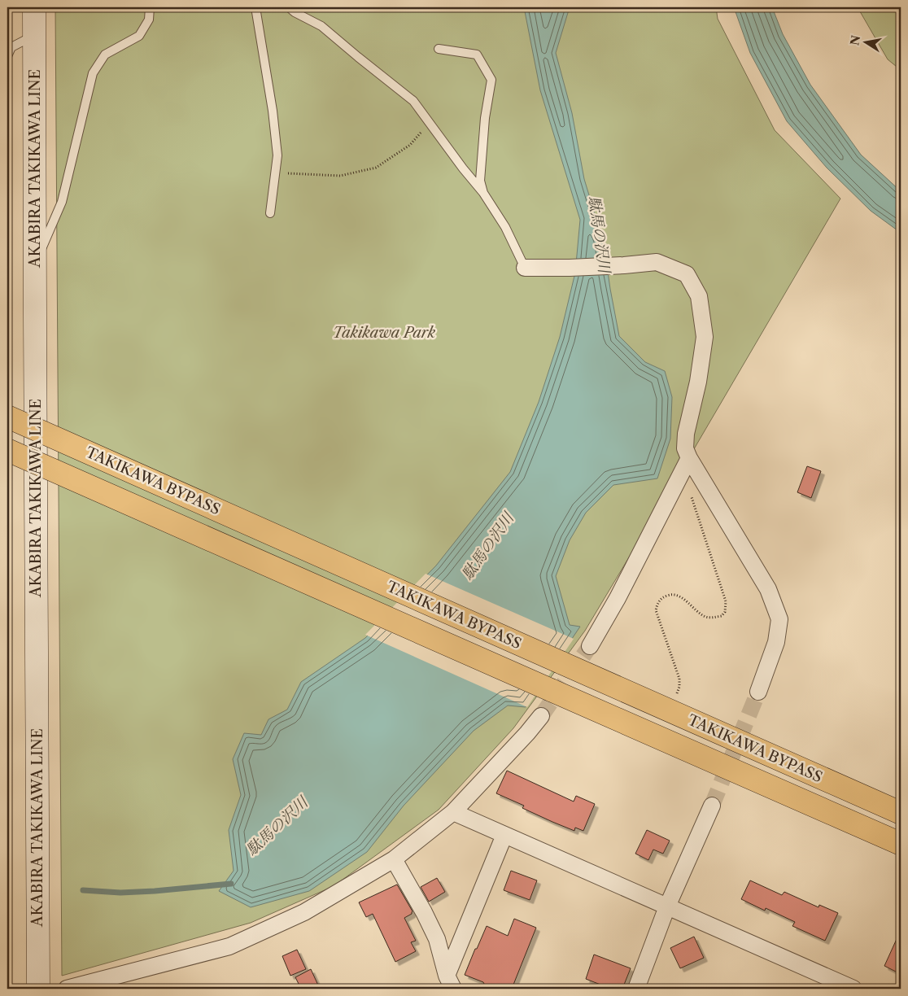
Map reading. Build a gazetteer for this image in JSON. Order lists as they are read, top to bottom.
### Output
{
  "streets": {
    "highway": ["TAKIKAWA BYPASS"],
    "main road": ["AKABIRA TAKIKAWA LINE"]
  },
  "water": ["駄馬の沢川"],
  "parks": ["Takikawa Park"],
  "north": "left"
}
